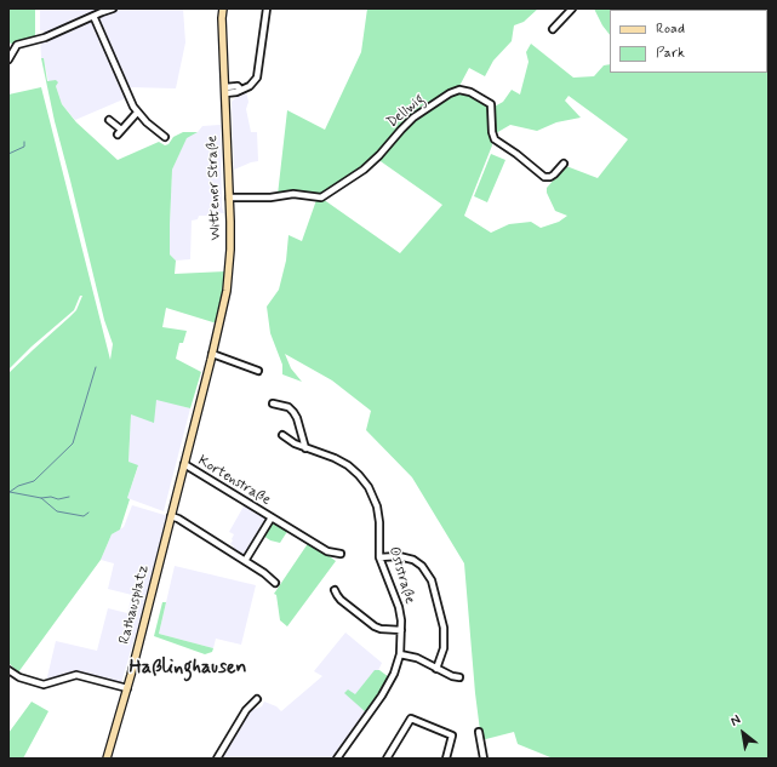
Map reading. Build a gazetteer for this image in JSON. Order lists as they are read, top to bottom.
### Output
{
  "streets": {
    "main road": ["Wittener Straße", "Rathausplatz"],
    "street": ["Dellwig", "Kortenstraße", "Oststraße"]
  },
  "crossings": [
    ["Dellwig", "Wittener Straße"],
    ["Wittener Straße", "Kortenstraße"],
    ["Wittener Straße", "Rathausplatz"]
  ],
  "districts": ["Haßlinghausen"],
  "legend": ["Road", "Park"],
  "north": "top left"
}
